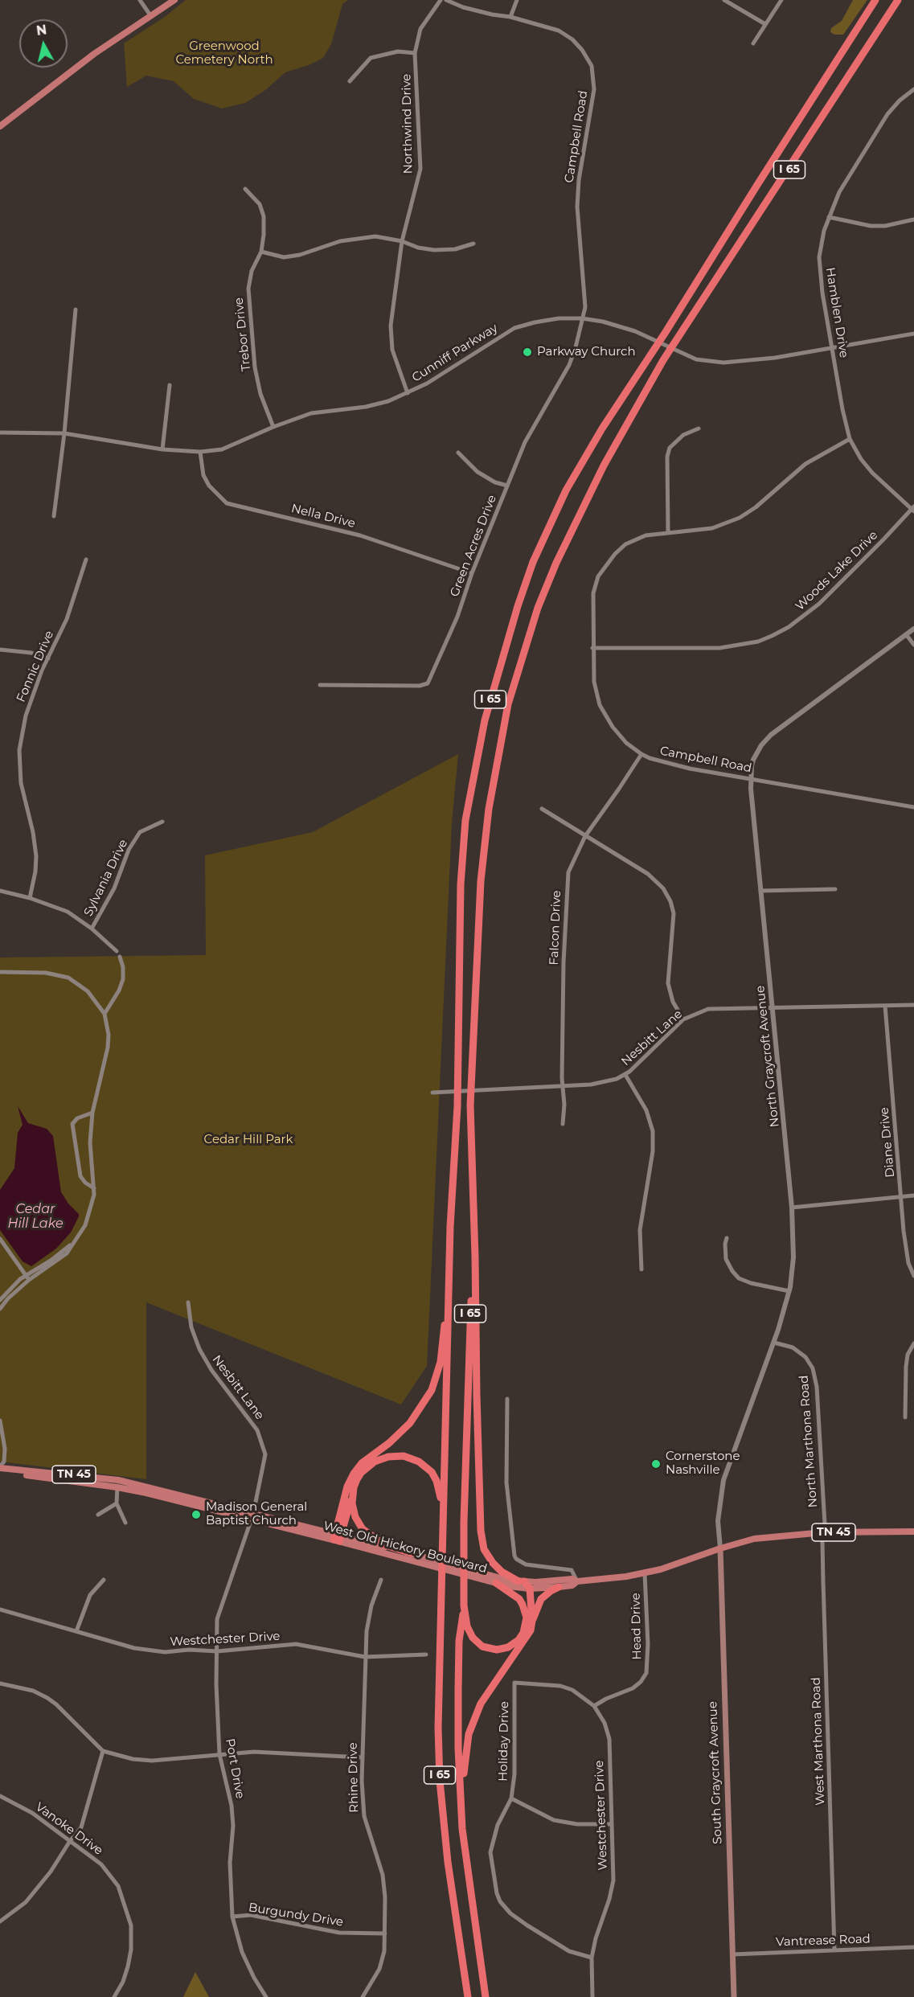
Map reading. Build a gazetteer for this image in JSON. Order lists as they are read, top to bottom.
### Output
{
  "streets": {
    "highway": ["I 65"],
    "main road": ["TN 45", "West Old Hickory Boulevard", "South Graycroft Avenue"],
    "street": [
      "Northwind Drive",
      "Campbell Road",
      "Hamblen Drive",
      "Trebor Drive",
      "Cunniff Parkway",
      "Nella Drive",
      "Green Acres Drive",
      "Woods Lake Drive",
      "Fonnic Drive",
      "Sylvania Drive",
      "Falcon Drive",
      "Nesbitt Lane",
      "North Graycroft Avenue",
      "Diane Drive",
      "North Marthona Road",
      "Head Drive",
      "Westchester Drive",
      "Holiday Drive",
      "West Marthona Road",
      "Port Drive",
      "Rhine Drive",
      "Vanoke Drive",
      "Burgundy Drive",
      "Vantrease Road"
    ]
  },
  "crossings": [
    ["Northwind Drive", "Cunniff Parkway"],
    ["Campbell Road", "Cunniff Parkway"],
    ["Campbell Road", "Green Acres Drive"],
    ["Campbell Road", "Woods Lake Drive"],
    ["Campbell Road", "Falcon Drive"],
    ["Campbell Road", "North Graycroft Avenue"],
    ["Hamblen Drive", "Cunniff Parkway"],
    ["Hamblen Drive", "Woods Lake Drive"],
    ["Trebor Drive", "Cunniff Parkway"],
    ["Cunniff Parkway", "Nella Drive"],
    ["Cunniff Parkway", "Green Acres Drive"],
    ["Nella Drive", "Green Acres Drive"],
    ["Falcon Drive", "Nesbitt Lane"],
    ["Nesbitt Lane", "North Graycroft Avenue"],
    ["Nesbitt Lane", "Diane Drive"],
    ["Nesbitt Lane", "West Old Hickory Boulevard"],
    ["Nesbitt Lane", "Port Drive"],
    ["North Graycroft Avenue", "North Marthona Road"],
    ["North Graycroft Avenue", "West Old Hickory Boulevard"],
    ["North Graycroft Avenue", "South Graycroft Avenue"],
    ["North Marthona Road", "West Old Hickory Boulevard"],
    ["North Marthona Road", "West Marthona Road"],
    ["West Old Hickory Boulevard", "Head Drive"],
    ["West Old Hickory Boulevard", "West Marthona Road"],
    ["West Old Hickory Boulevard", "Port Drive"],
    ["West Old Hickory Boulevard", "South Graycroft Avenue"],
    ["Head Drive", "Westchester Drive"],
    ["Westchester Drive", "Holiday Drive"],
    ["Westchester Drive", "Port Drive"],
    ["Westchester Drive", "Rhine Drive"],
    ["West Marthona Road", "Vantrease Road"],
    ["Port Drive", "Burgundy Drive"],
    ["South Graycroft Avenue", "Vantrease Road"],
    ["Rhine Drive", "Burgundy Drive"]
  ],
  "water": ["Cedar Hill Lake"],
  "parks": ["Greenwood Cemetery North", "Cedar Hill Park"],
  "places": ["Parkway Church", "Cornerstone Nashville", "Madison General Baptist Church"],
  "north": "top"
}
